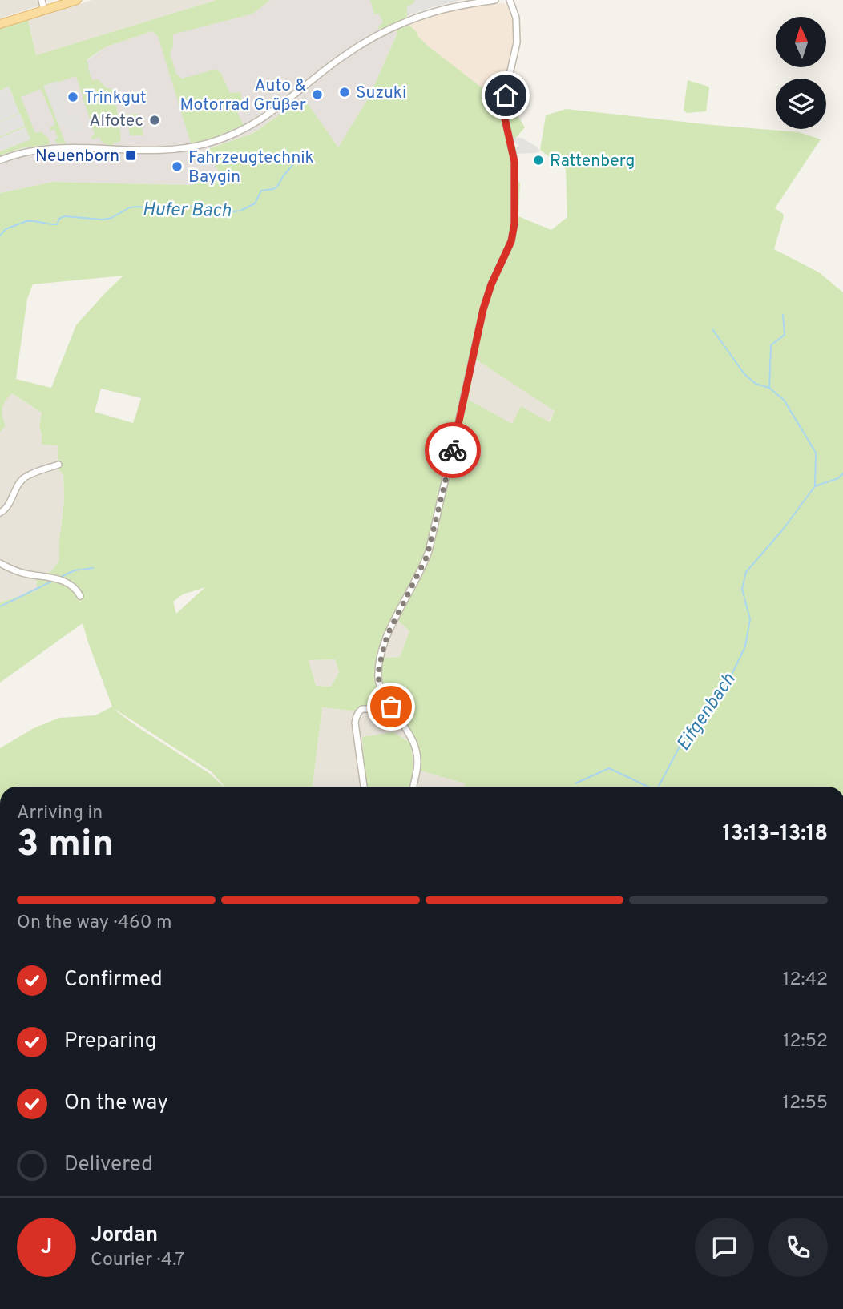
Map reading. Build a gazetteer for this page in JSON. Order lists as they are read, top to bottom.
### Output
{
  "water": ["Hufer Bach", "Eifgenbach"],
  "places": {
    "other": [
      "Suzuki",
      "Auto & Motorrad Grüßer",
      "Trinkgut",
      "Alfotec",
      "Rattenberg",
      "Fahrzeugtechnik Baygin"
    ],
    "transit": ["Neuenborn"]
  },
  "north": "top",
  "page": {
    "heading": ["3 min", "Arriving in", "13:13–13:18"],
    "panel": ["Jordan", "Courier · 4.7"],
    "bar": "On the way · 460 m",
    "list": [
      ["Confirmed", "12:42"],
      ["Preparing", "12:52"],
      ["On the way", "12:55"],
      "Delivered"
    ],
    "round": "J"
  }
}
